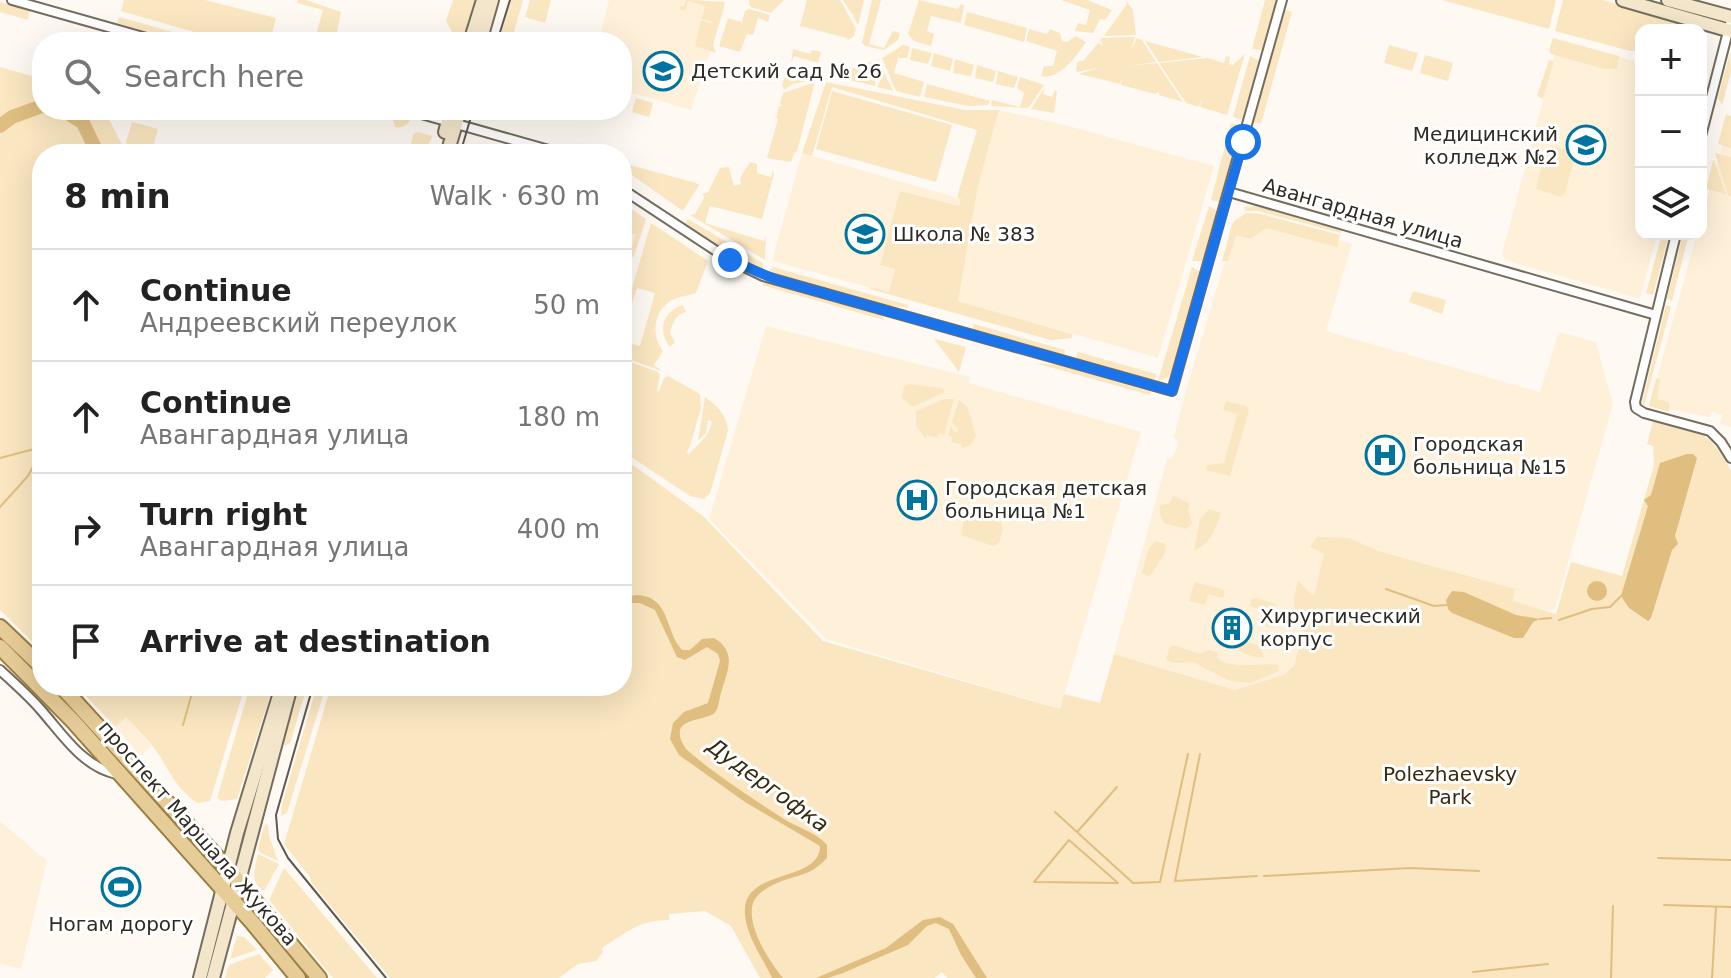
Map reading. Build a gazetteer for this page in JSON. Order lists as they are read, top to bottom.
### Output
{
  "streets": {
    "main road": ["проспект Маршала Жукова"],
    "street": ["Авангардная улица"]
  },
  "water": ["Дудергофка"],
  "parks": ["Polezhaevsky Park"],
  "places": {
    "school or university": ["Детский сад № 26", "Медицинский колледж №2", "Школа № 383"],
    "hospital": ["Городская больница №15", "Городская детская больница №1"],
    "building": ["Хирургический корпус"],
    "sports": ["Ногам дорогу"]
  },
  "page": {
    "map_buttons": ["+", "−"],
    "search": "Search here",
    "heading": ["8 min", "Walk · 630 m"],
    "list": [
      ["Continue", "Андреевский переулок", "50 m"],
      ["Continue", "Авангардная улица", "180 m"],
      ["Turn right", "Авангардная улица", "400 m"],
      "Arrive at destination"
    ]
  }
}
